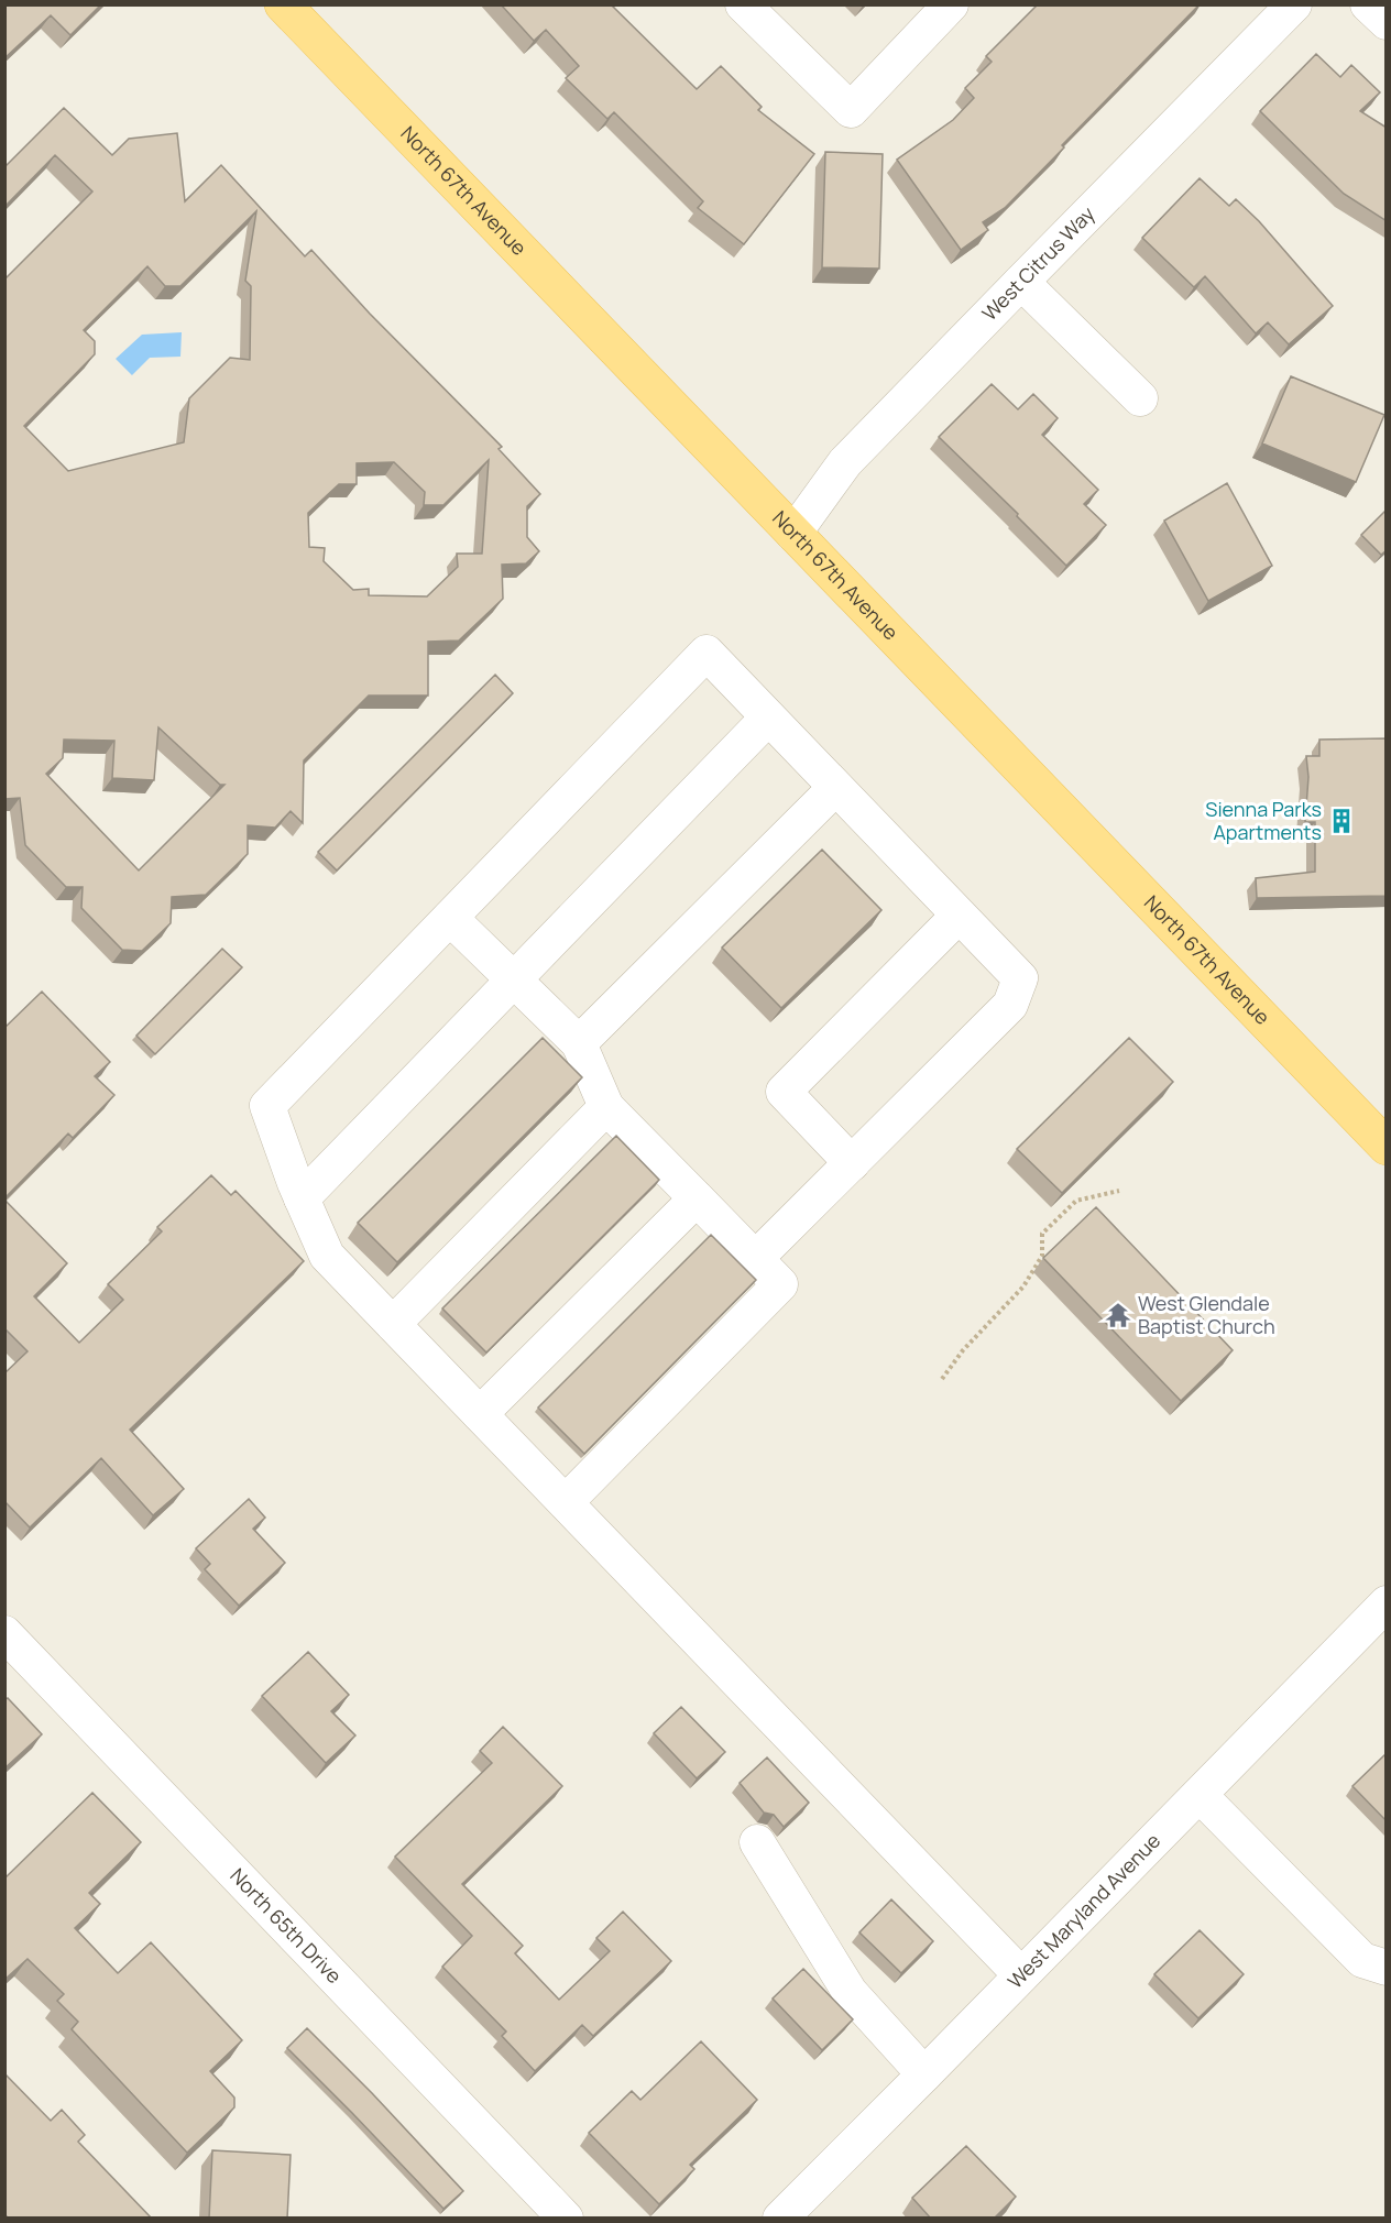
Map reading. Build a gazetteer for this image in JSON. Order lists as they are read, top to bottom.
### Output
{
  "streets": {
    "main road": ["North 67th Avenue"],
    "street": ["West Citrus Way", "West Maryland Avenue", "North 65th Drive"]
  },
  "crossings": [
    ["North 67th Avenue", "West Citrus Way"]
  ],
  "places": {
    "building": ["Sienna Parks Apartments"],
    "temple": ["West Glendale Baptist Church"]
  }
}
